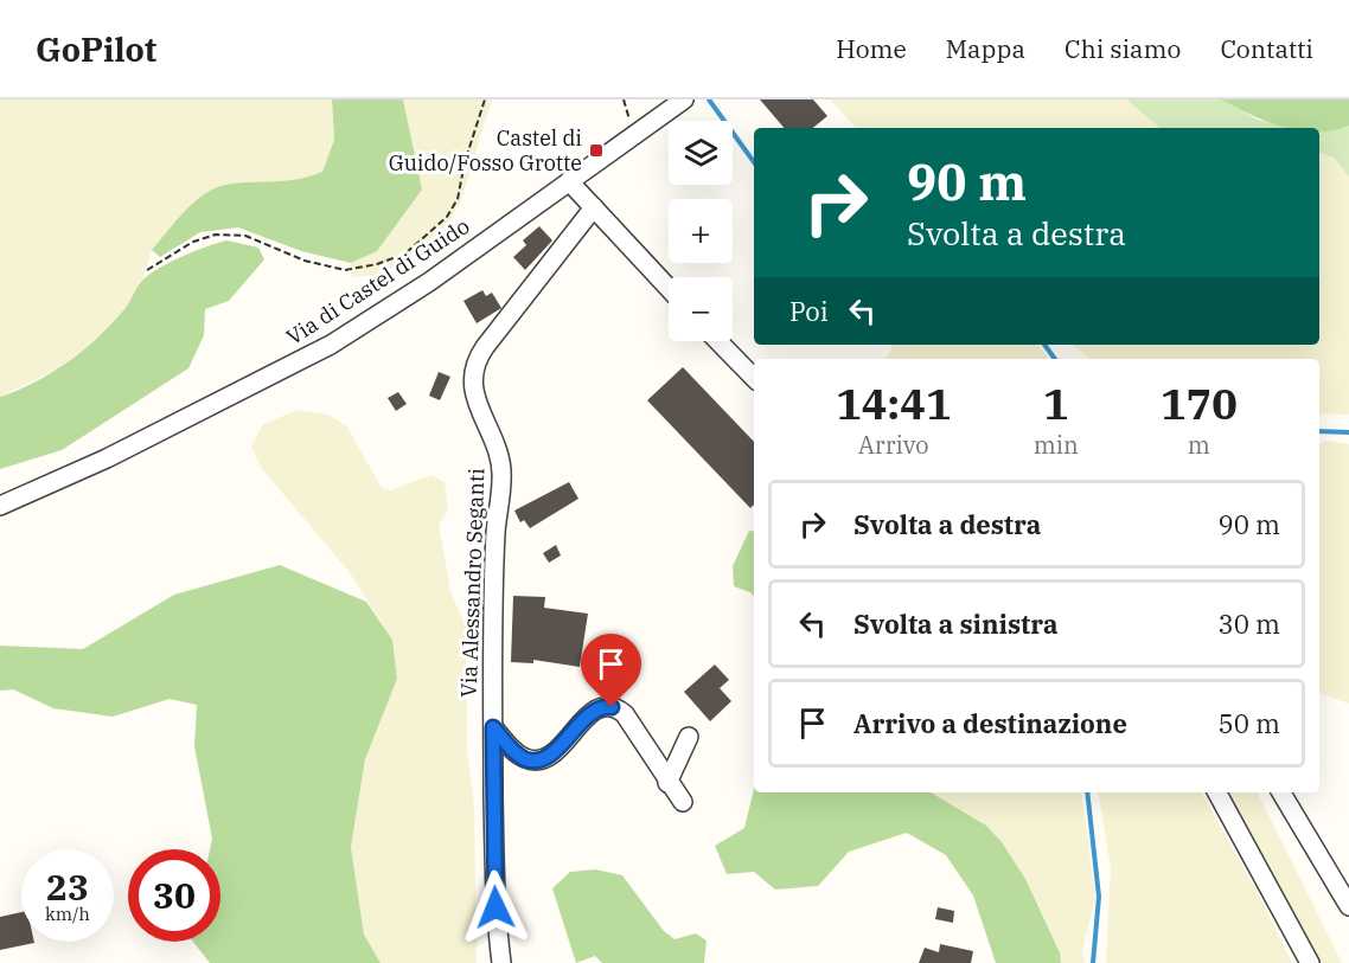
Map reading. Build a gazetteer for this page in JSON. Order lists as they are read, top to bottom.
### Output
{
  "streets": {
    "street": ["Via di Castel di Guido", "Via Alessandro Seganti"]
  },
  "places": {
    "transit": ["Castel di Guido/Fosso Grotte"]
  },
  "page": {
    "header": "GoPilot",
    "nav": [
      "Home",
      "Mappa",
      "Chi siamo",
      "Contatti"
    ],
    "map_buttons": ["+", "−"],
    "turn": ["90 m", "Svolta a destra"],
    "then": "Poi",
    "eta": [
      "14:41",
      "Arrivo",
      "1",
      "min",
      "170",
      "m"
    ],
    "list": [
      {
        "name": "Svolta a destra",
        "value": "90 m"
      },
      {
        "name": "Svolta a sinistra",
        "value": "30 m"
      },
      {
        "name": "Arrivo a destinazione",
        "value": "50 m"
      }
    ],
    "speed": "23 km/h",
    "limit": "30"
  }
}
